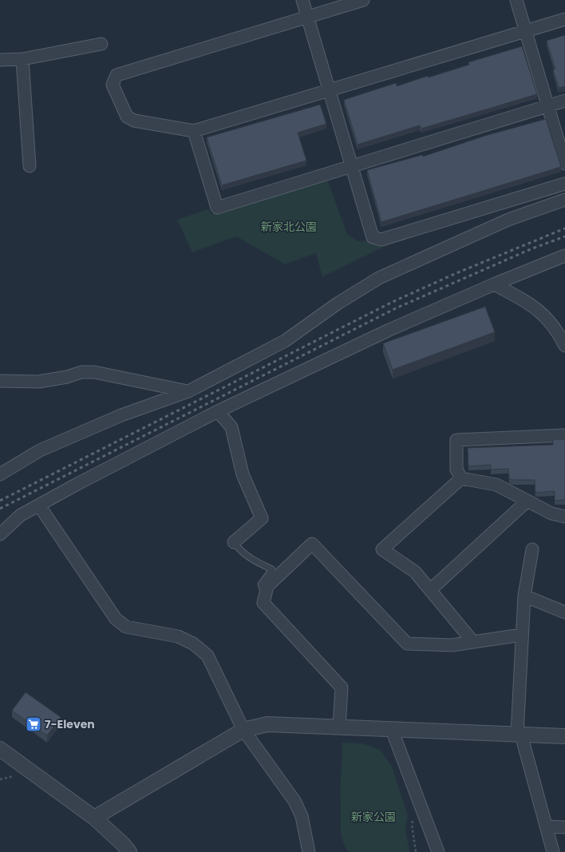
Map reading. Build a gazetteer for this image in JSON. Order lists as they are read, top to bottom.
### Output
{
  "parks": ["新家北公園", "新家公園"],
  "places": {
    "supermarket": ["7-Eleven"]
  }
}
